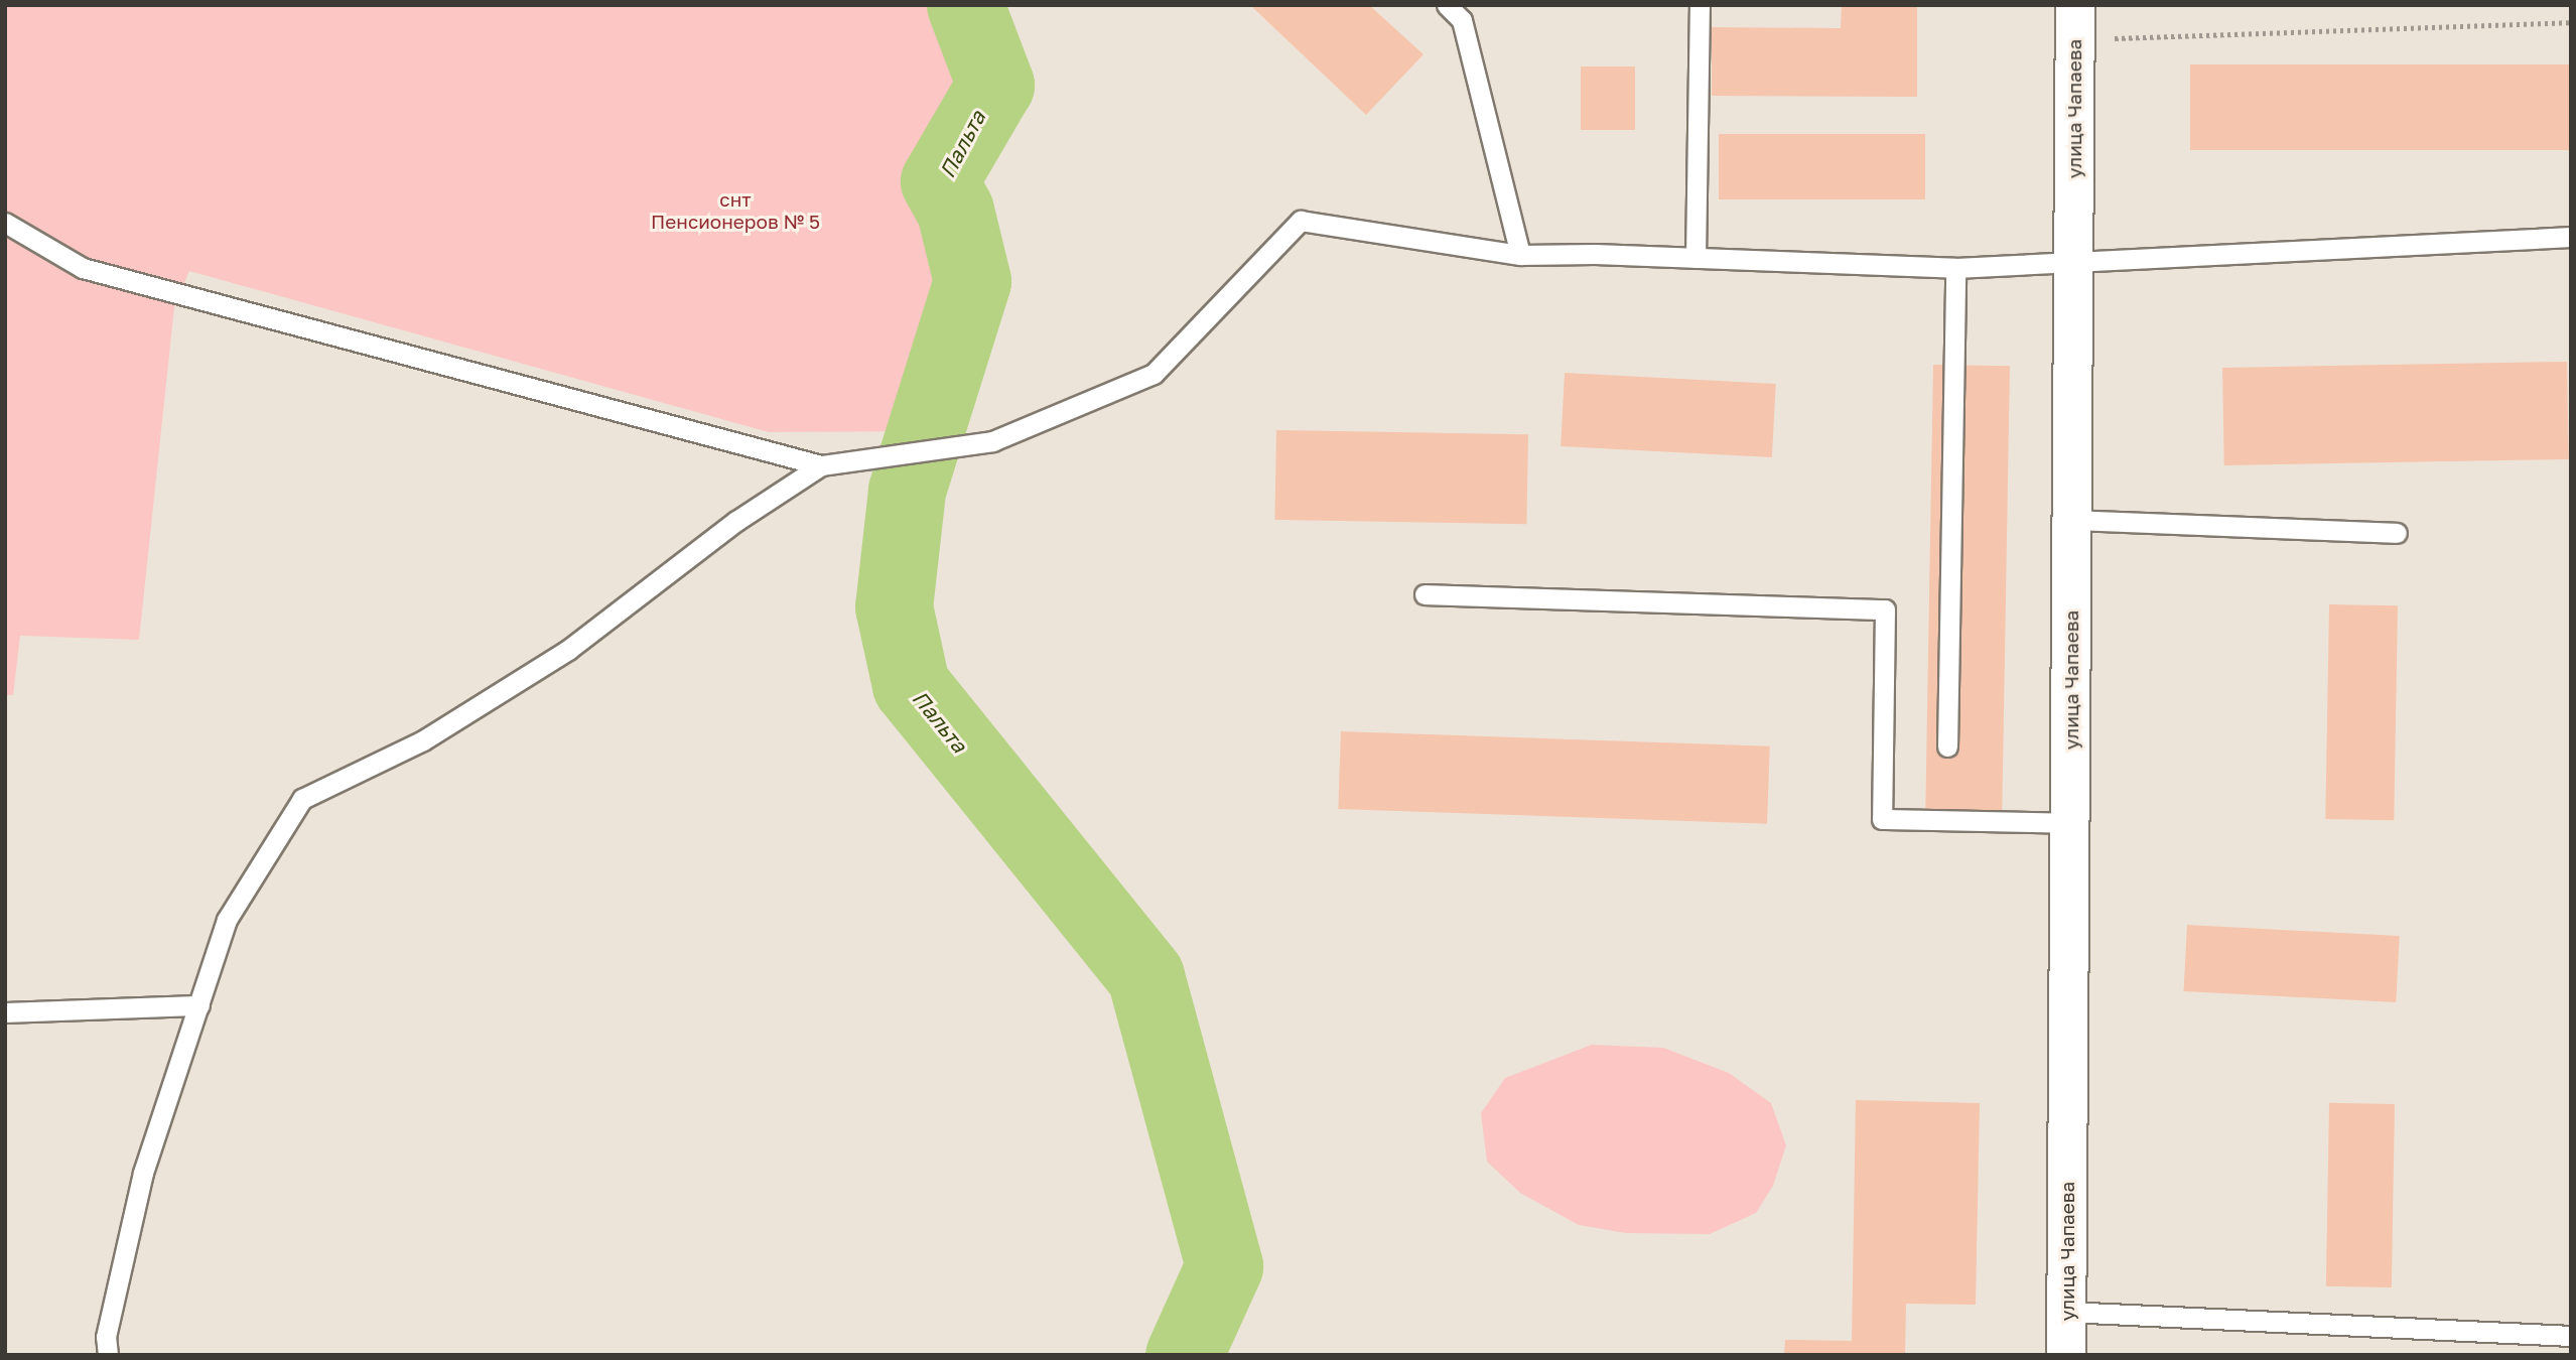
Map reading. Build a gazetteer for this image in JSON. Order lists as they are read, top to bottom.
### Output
{
  "streets": {
    "street": ["улица Чапаева"]
  },
  "water": ["Пальта"],
  "parks": ["снт Пенсионеров № 5"]
}
